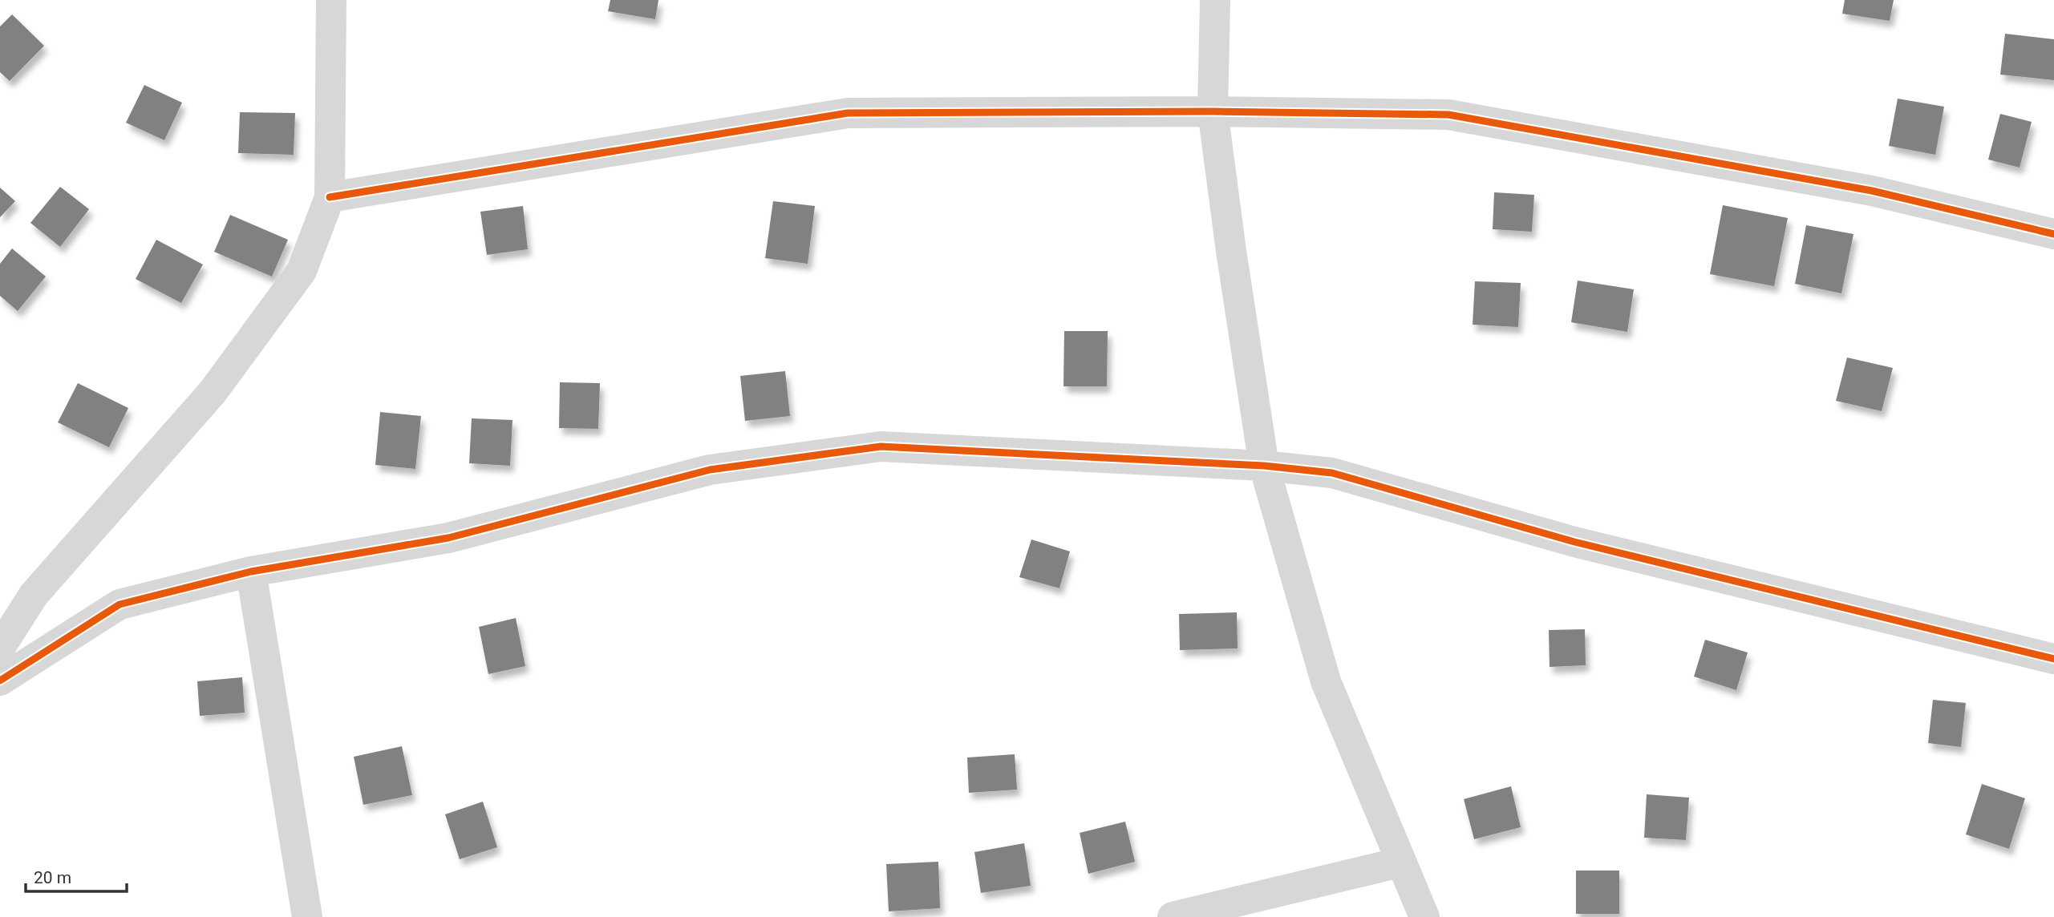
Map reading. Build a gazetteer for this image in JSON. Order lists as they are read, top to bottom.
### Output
{
  "scale_bar": "20 m"
}
